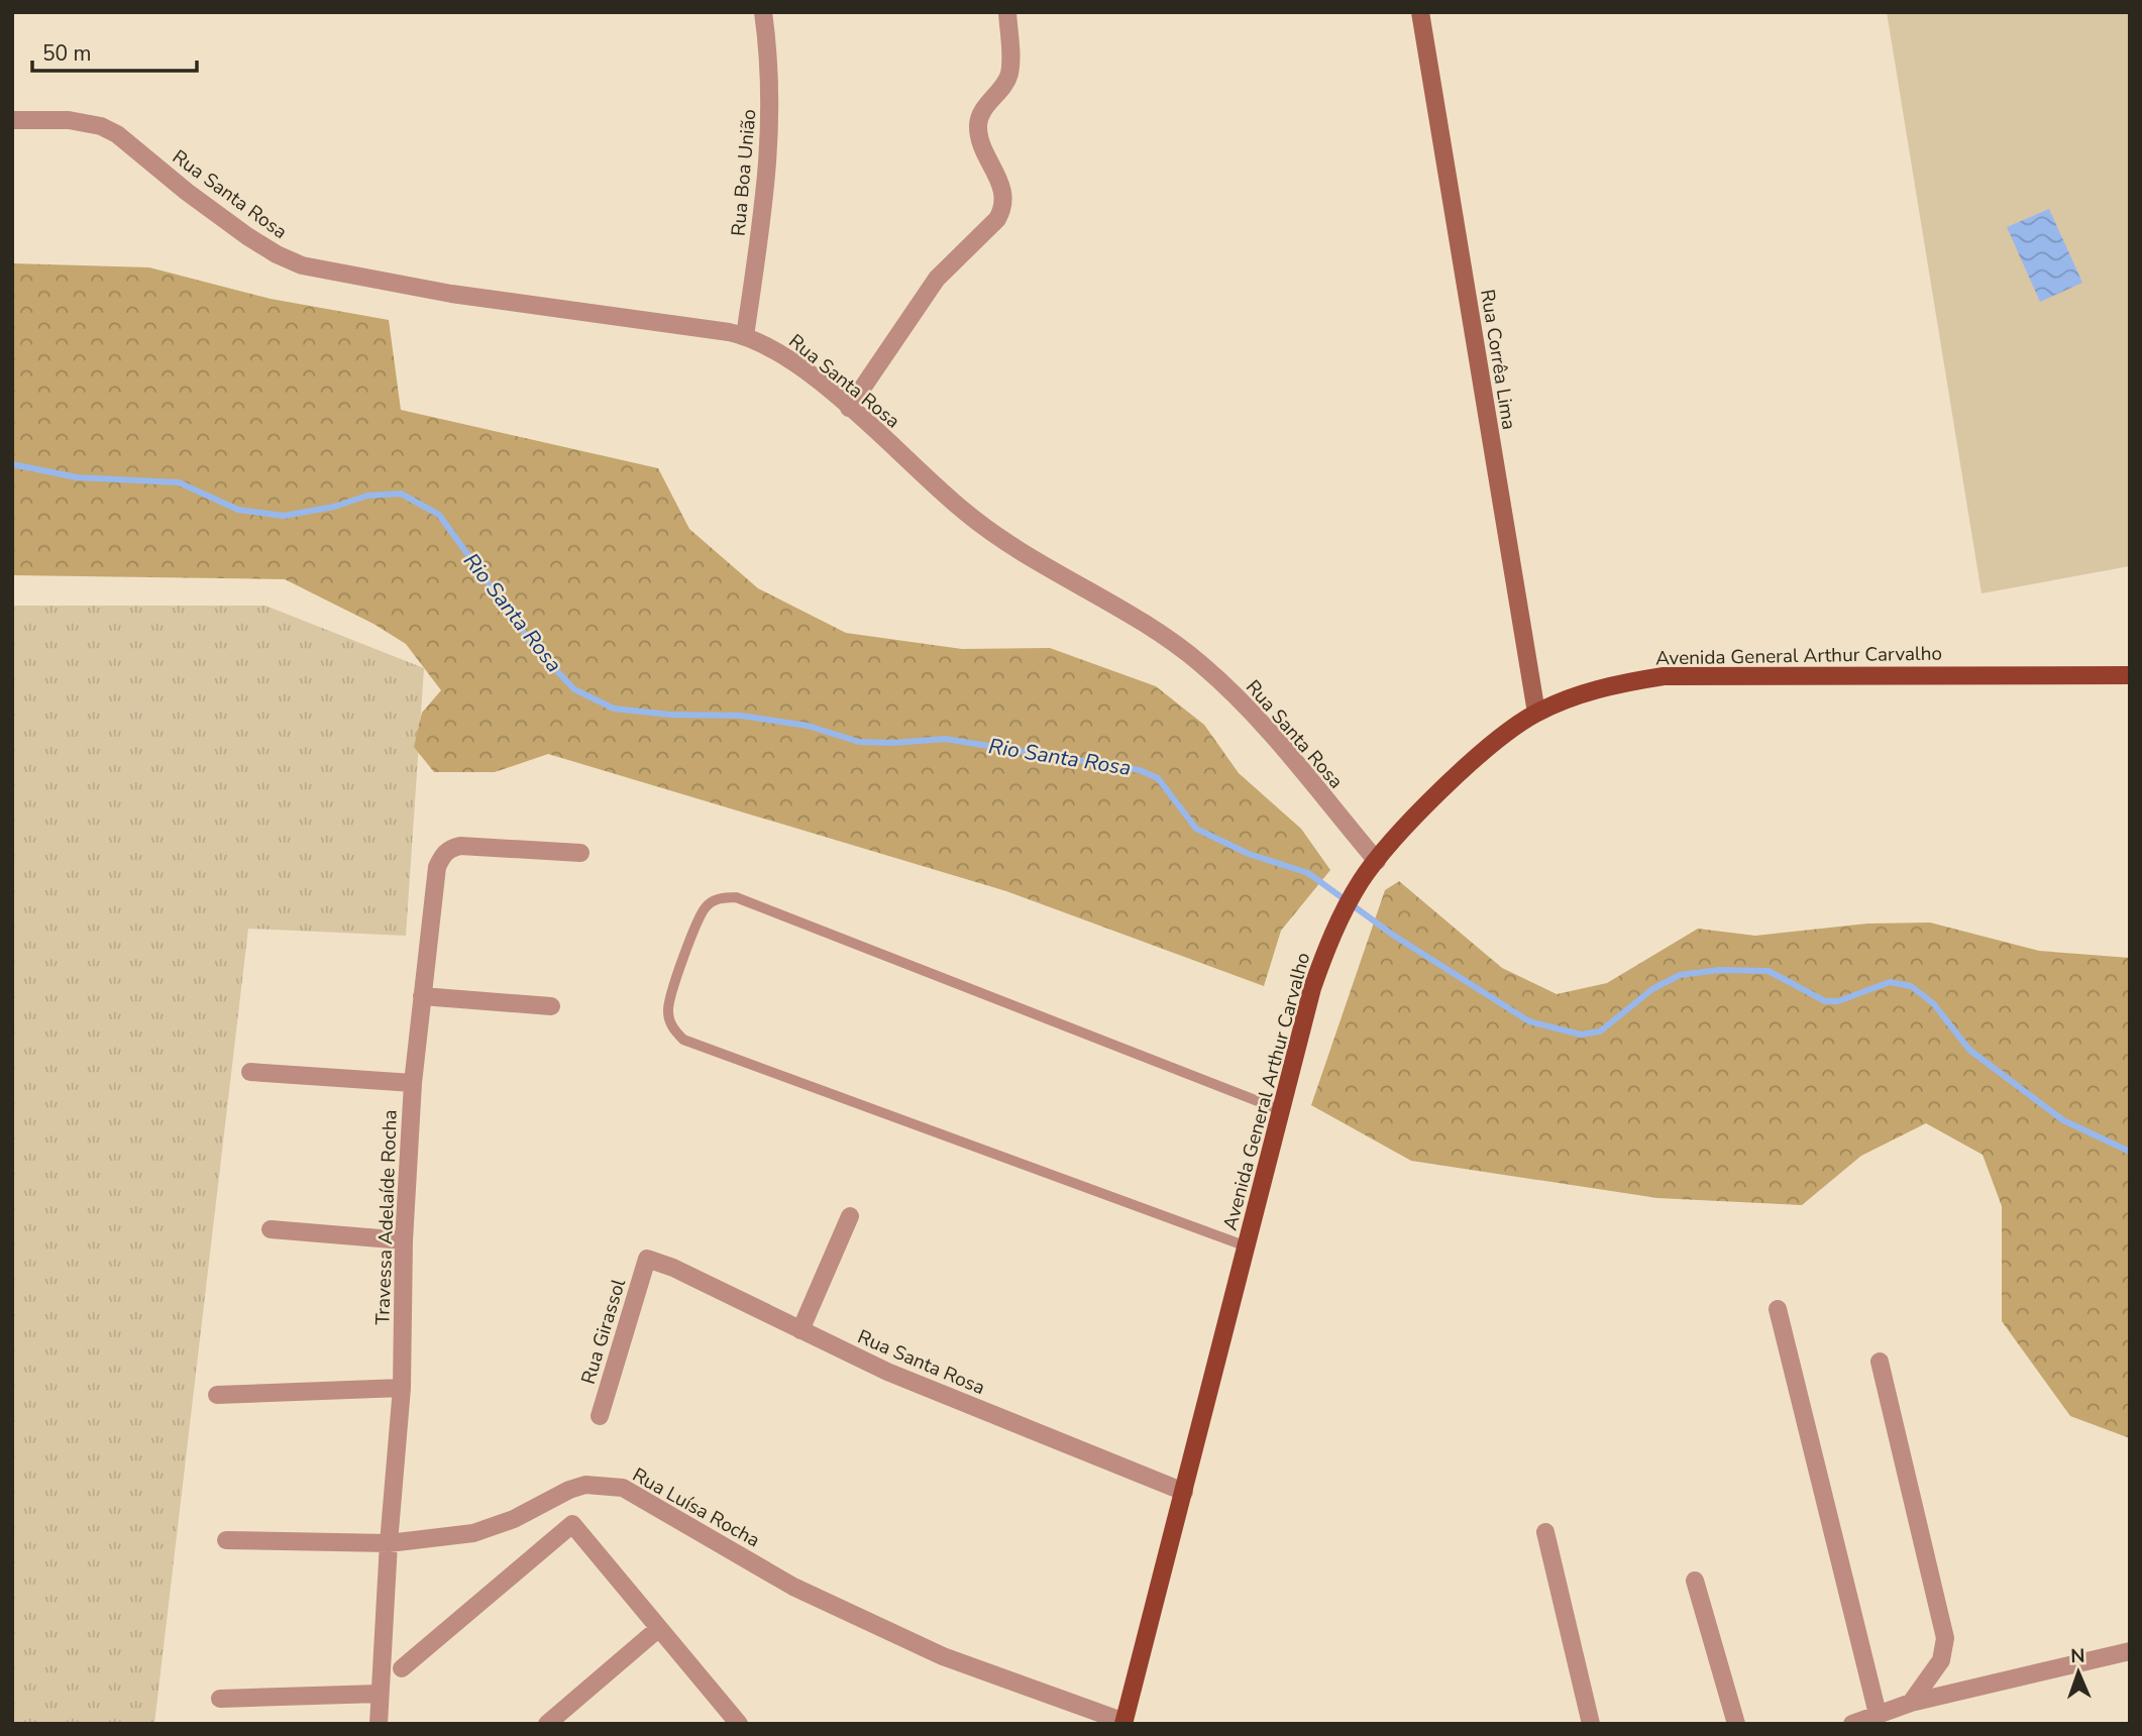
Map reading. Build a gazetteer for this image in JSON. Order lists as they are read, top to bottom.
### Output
{
  "streets": {
    "main road": ["Avenida General Arthur Carvalho"],
    "street": [
      "Rua Boa União",
      "Rua Santa Rosa",
      "Rua Corrêa Lima",
      "Travessa Adelaíde Rocha",
      "Rua Girassol",
      "Rua Luísa Rocha"
    ]
  },
  "crossings": [
    ["Rua Boa União", "Rua Santa Rosa"],
    ["Rua Santa Rosa", "Avenida General Arthur Carvalho"],
    ["Rua Santa Rosa", "Rua Girassol"],
    ["Rua Corrêa Lima", "Avenida General Arthur Carvalho"],
    ["Avenida General Arthur Carvalho", "Rua Luísa Rocha"],
    ["Travessa Adelaíde Rocha", "Rua Luísa Rocha"]
  ],
  "water": ["Rio Santa Rosa"],
  "scale_bar": "50 m",
  "north": "top"
}
